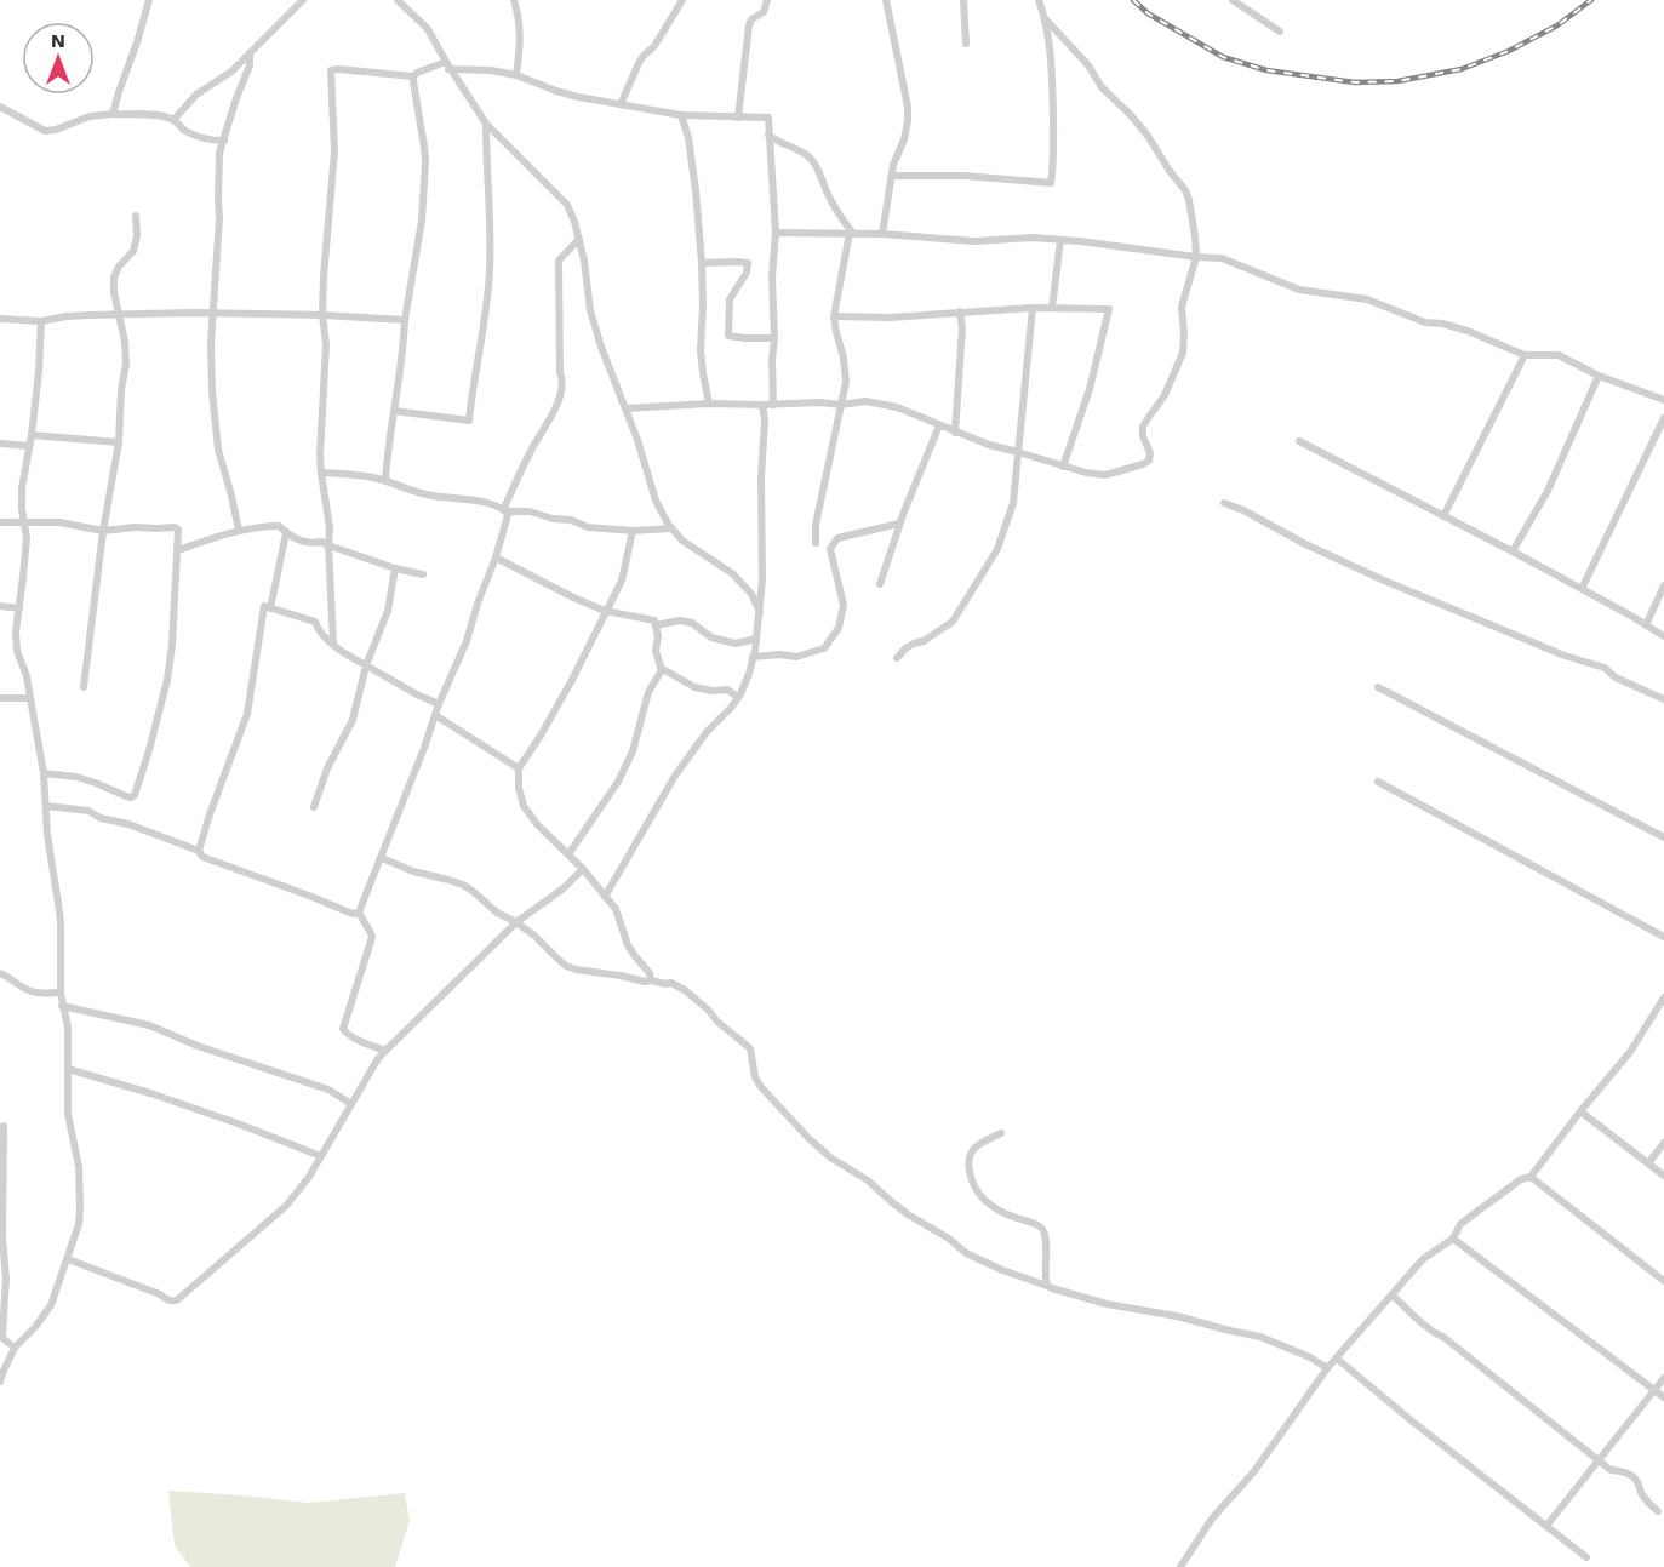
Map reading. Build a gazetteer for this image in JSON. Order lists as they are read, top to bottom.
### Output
{
  "north": "top"
}
